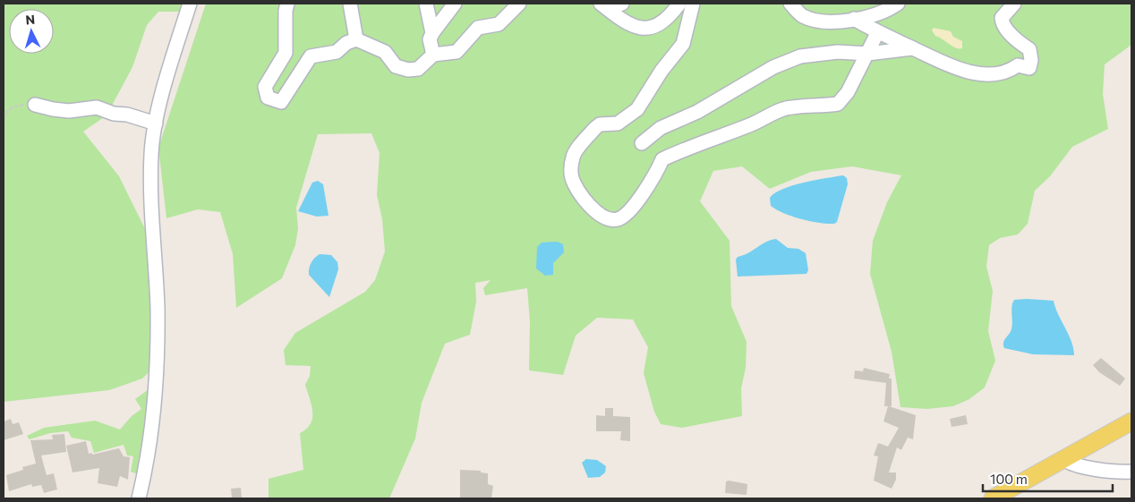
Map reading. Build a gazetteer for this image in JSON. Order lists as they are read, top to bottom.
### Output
{
  "scale_bar": "100 m",
  "north": "top"
}
